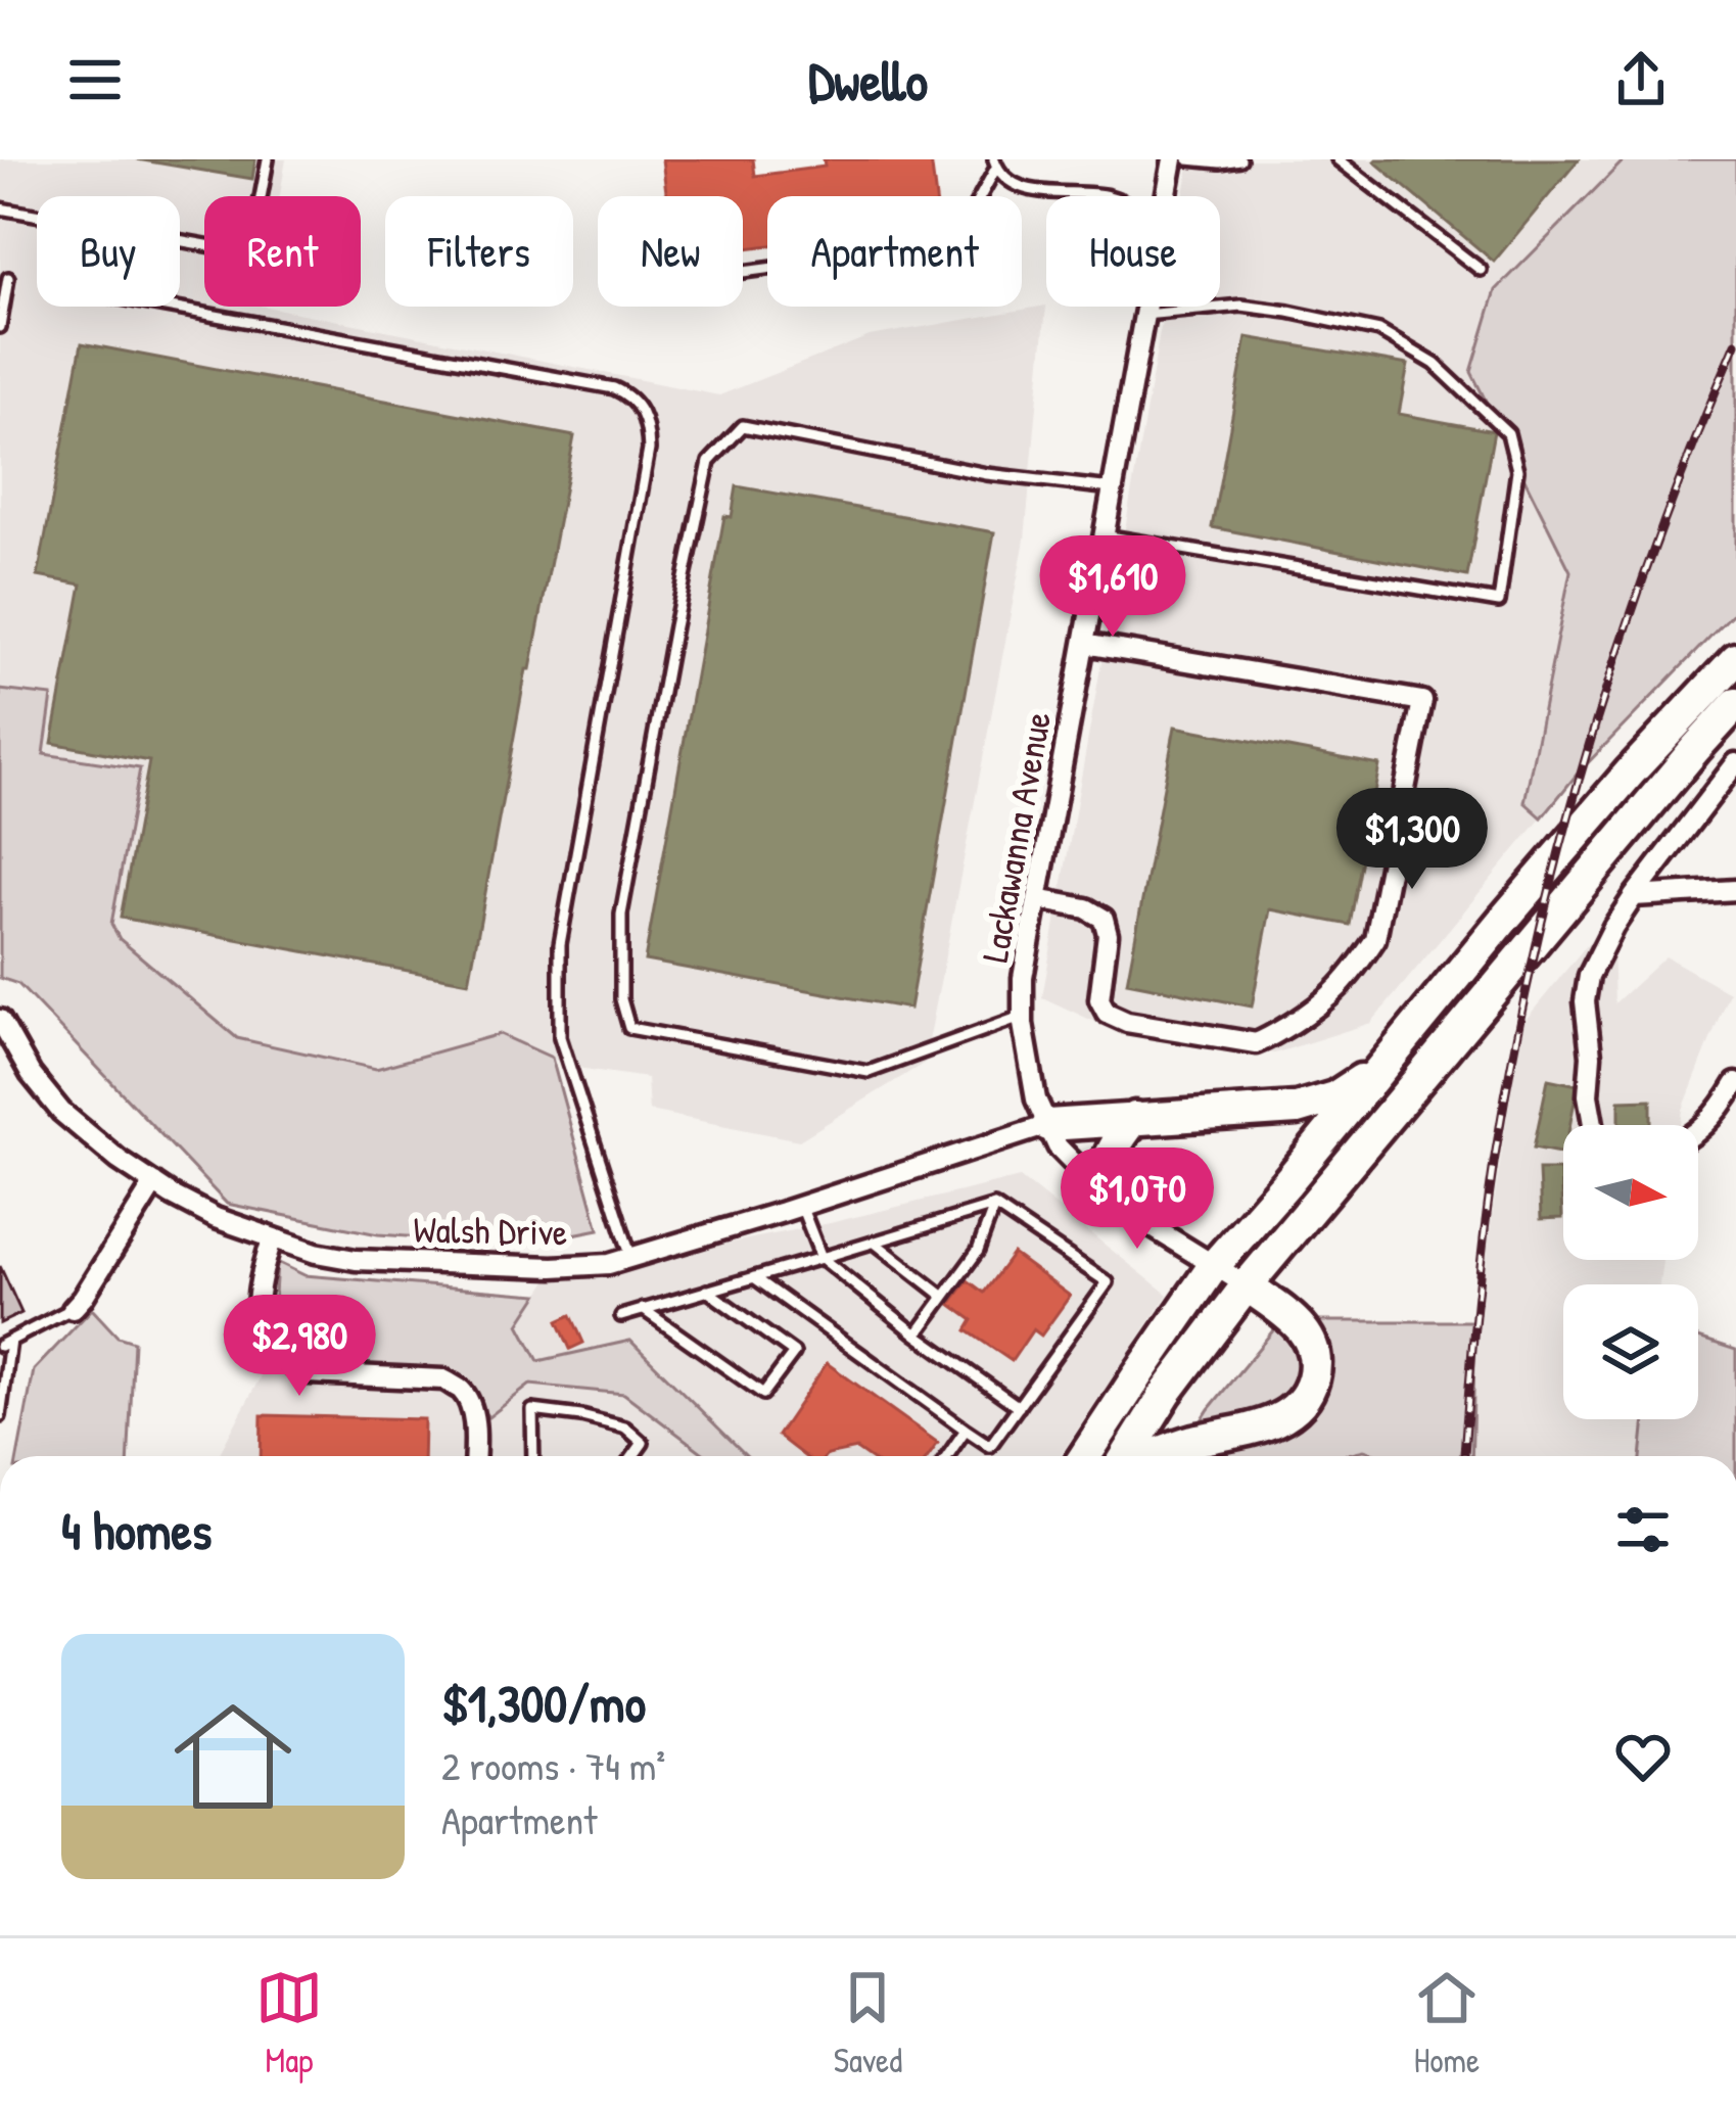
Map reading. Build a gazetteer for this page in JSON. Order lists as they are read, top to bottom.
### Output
{
  "streets": {
    "street": ["Lackawanna Avenue", "Walsh Drive"]
  },
  "crossings": [
    ["Lackawanna Avenue", "Walsh Drive"]
  ],
  "north": "right",
  "page": {
    "header": "Dwello",
    "chip": [
      "Buy",
      "Rent",
      "Filters",
      "New",
      "Apartment",
      "House"
    ],
    "price": [
      "$1,610",
      "$1,300",
      "$1,070",
      "$2,980"
    ],
    "heading": "4 homes",
    "list": [
      {
        "name": "$1,300/mo",
        "note": "2 rooms · 74 m² · Apartment"
      }
    ],
    "tabs": ["Map", "Saved", "Home"]
  }
}
